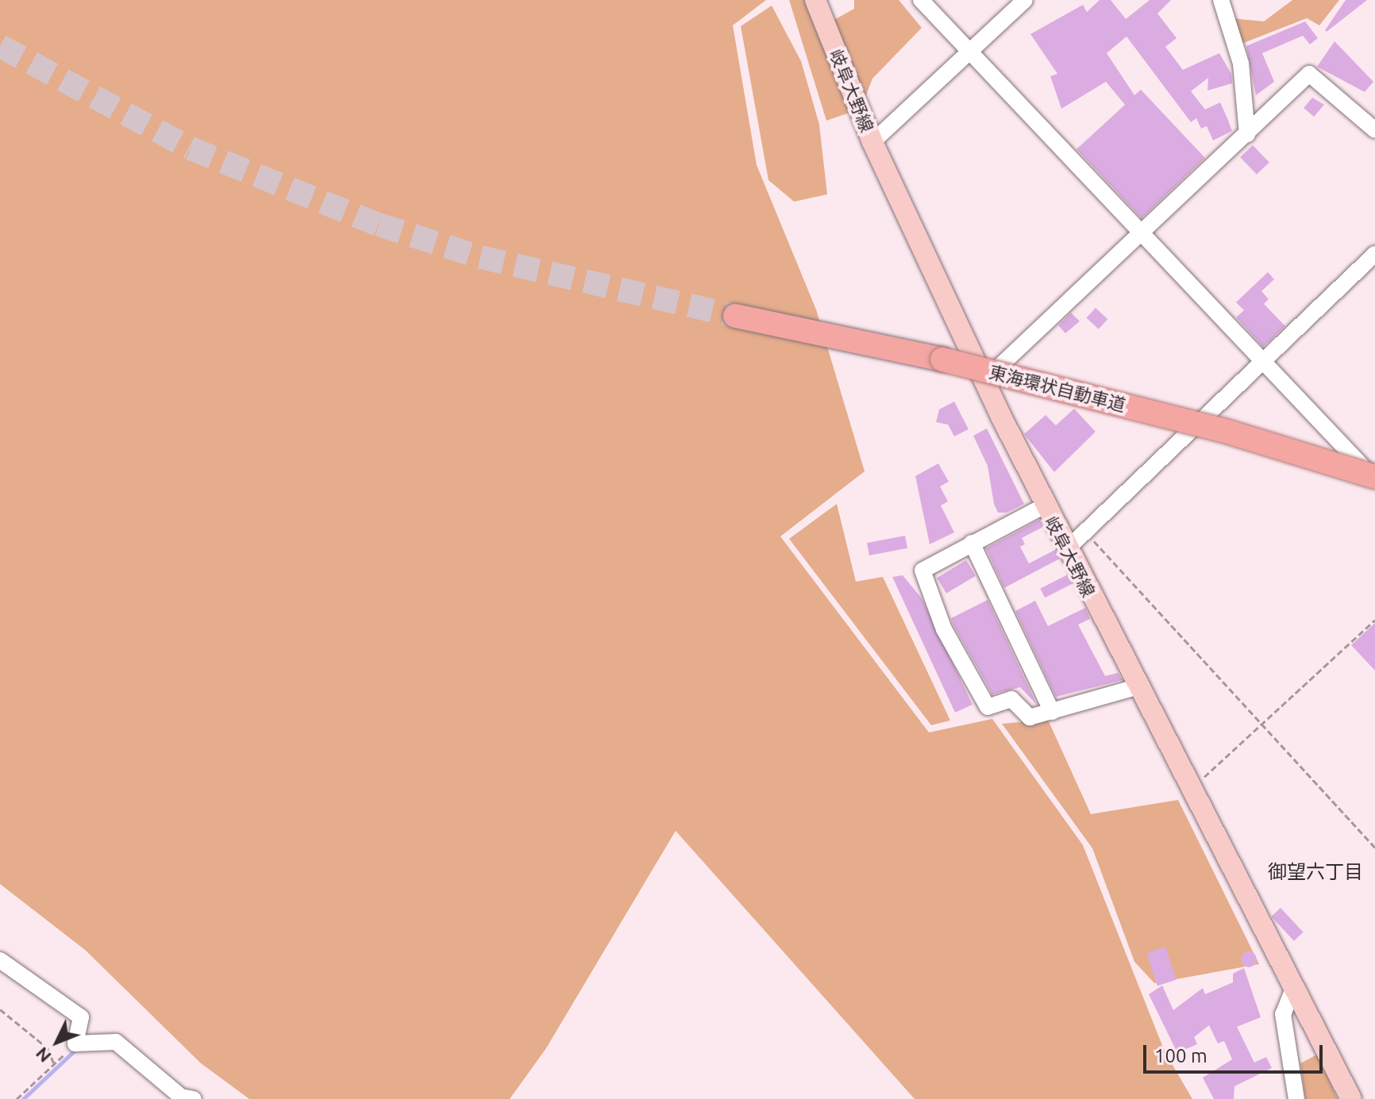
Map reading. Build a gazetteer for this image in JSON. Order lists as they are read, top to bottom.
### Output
{
  "streets": {
    "highway": ["東海環状自動車道"],
    "main road": ["岐阜大野線"]
  },
  "districts": ["御望六丁目"],
  "scale_bar": "100 m",
  "north": "bottom left"
}
